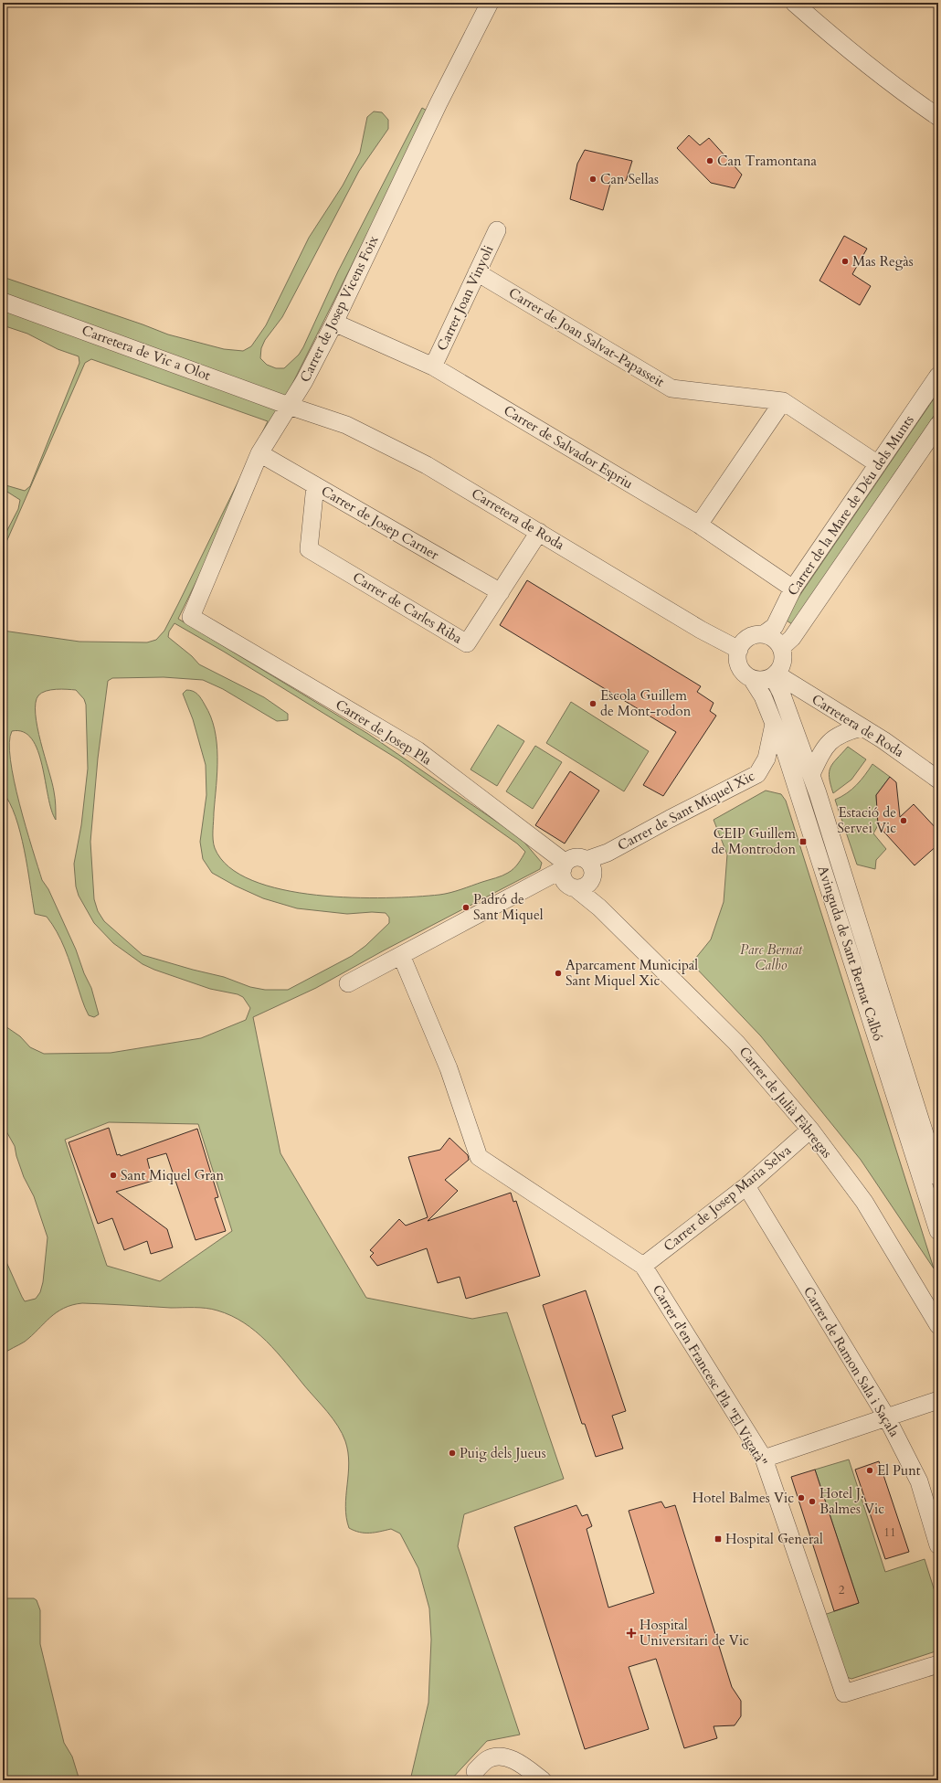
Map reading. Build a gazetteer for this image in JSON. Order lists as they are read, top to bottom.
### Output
{
  "streets": {
    "street": [
      "Carrer Joan Vinyoli",
      "Carrer de Josep Vicens Foix",
      "Carrer de Joan Salvat-Papasseit",
      "Carretera de Vic a Olot",
      "Carrer de Salvador Espriu",
      "Carrer de la Mare de Déu dels Munts",
      "Carretera de Roda",
      "Carrer de Josep Carner",
      "Carrer de Carles Riba",
      "Carrer de Josep Pla",
      "Carrer de Sant Miquel Xic",
      "Avinguda de Sant Bernat Calbó",
      "Carrer de Julià Fàbregas",
      "Carrer de Josep Maria Selva",
      "Carrer de Ramon Sala i Saçala",
      "Carrer d'en Francesc Pla \"El Vigatà\""
    ]
  },
  "crossings": [
    ["Carrer Joan Vinyoli", "Carrer de Joan Salvat-Papasseit"],
    ["Carrer Joan Vinyoli", "Carrer de Salvador Espriu"],
    ["Carrer de Josep Vicens Foix", "Carretera de Vic a Olot"],
    ["Carrer de Josep Vicens Foix", "Carrer de Salvador Espriu"],
    ["Carrer de Josep Vicens Foix", "Carretera de Roda"],
    ["Carrer de Josep Vicens Foix", "Carrer de Josep Carner"],
    ["Carrer de Josep Vicens Foix", "Carrer de Josep Pla"],
    ["Carrer de Joan Salvat-Papasseit", "Carrer de la Mare de Déu dels Munts"],
    ["Carretera de Vic a Olot", "Carretera de Roda"],
    ["Carrer de Salvador Espriu", "Carrer de la Mare de Déu dels Munts"],
    ["Carrer de la Mare de Déu dels Munts", "Carretera de Roda"],
    ["Carrer de la Mare de Déu dels Munts", "Avinguda de Sant Bernat Calbó"],
    ["Carretera de Roda", "Carrer de Carles Riba"],
    ["Carretera de Roda", "Avinguda de Sant Bernat Calbó"],
    ["Carrer de Josep Carner", "Carrer de Carles Riba"],
    ["Carrer de Josep Pla", "Carrer de Julià Fàbregas"],
    ["Carrer de Sant Miquel Xic", "Avinguda de Sant Bernat Calbó"],
    ["Carrer de Julià Fàbregas", "Carrer de Josep Maria Selva"],
    ["Carrer de Josep Maria Selva", "Carrer de Ramon Sala i Saçala"],
    ["Carrer de Josep Maria Selva", "Carrer d'en Francesc Pla \"El Vigatà\""]
  ],
  "parks": ["Parc Bernat Calbo"],
  "places": {
    "other": [
      "Can Tramontana",
      "Can Sellas",
      "Mas Regàs",
      "Escola Guillem de Mont-rodon",
      "Estació de Servei Vic",
      "Padró de Sant Miquel",
      "Aparcament Municipal Sant Miquel Xic",
      "Sant Miquel Gran",
      "Puig dels Jueus",
      "El Punt",
      "Hotel Balmes Vic",
      "Hotel J. Balmes Vic"
    ],
    "transit": ["CEIP Guillem de Montrodon", "Hospital General"],
    "health": ["Hospital Universitari de Vic"]
  },
  "house_numbers": ["11", "2"]
}
